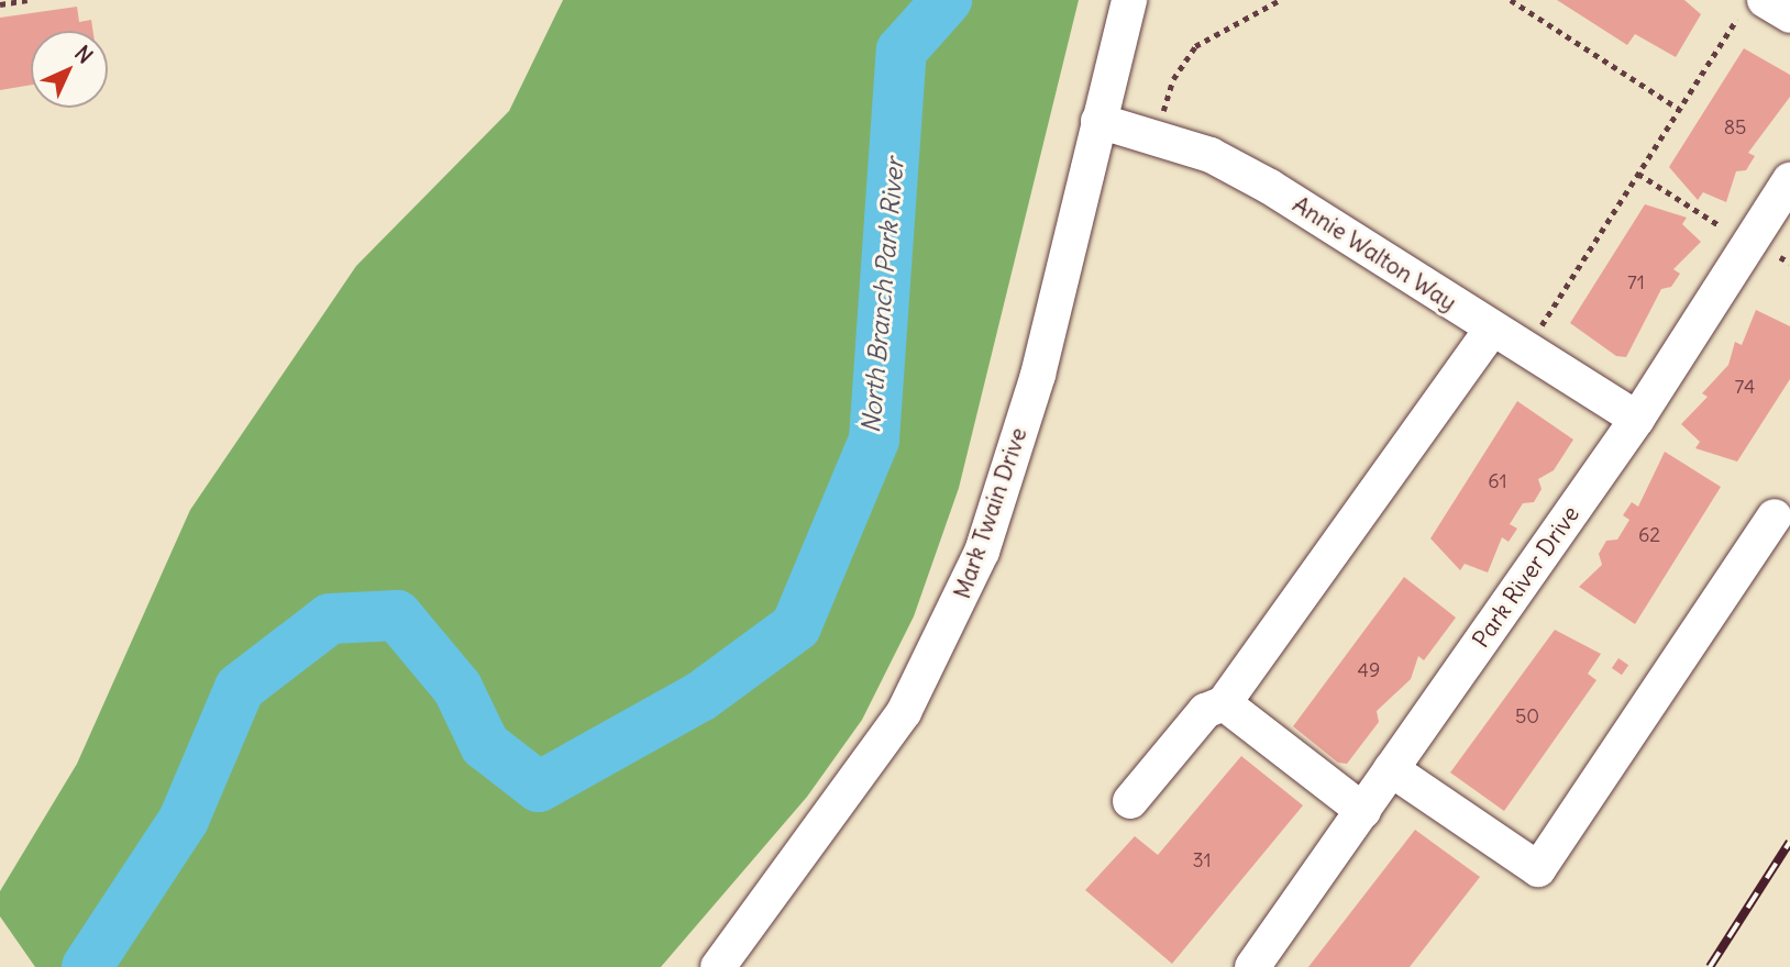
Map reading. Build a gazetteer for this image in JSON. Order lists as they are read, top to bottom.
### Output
{
  "streets": {
    "street": ["Annie Walton Way", "Mark Twain Drive", "Park River Drive"]
  },
  "crossings": [
    ["Annie Walton Way", "Mark Twain Drive"],
    ["Annie Walton Way", "Park River Drive"]
  ],
  "water": ["North Branch Park River"],
  "house_numbers": [
    "85",
    "71",
    "74",
    "61",
    "62",
    "49",
    "50",
    "31"
  ],
  "north": "top right"
}
